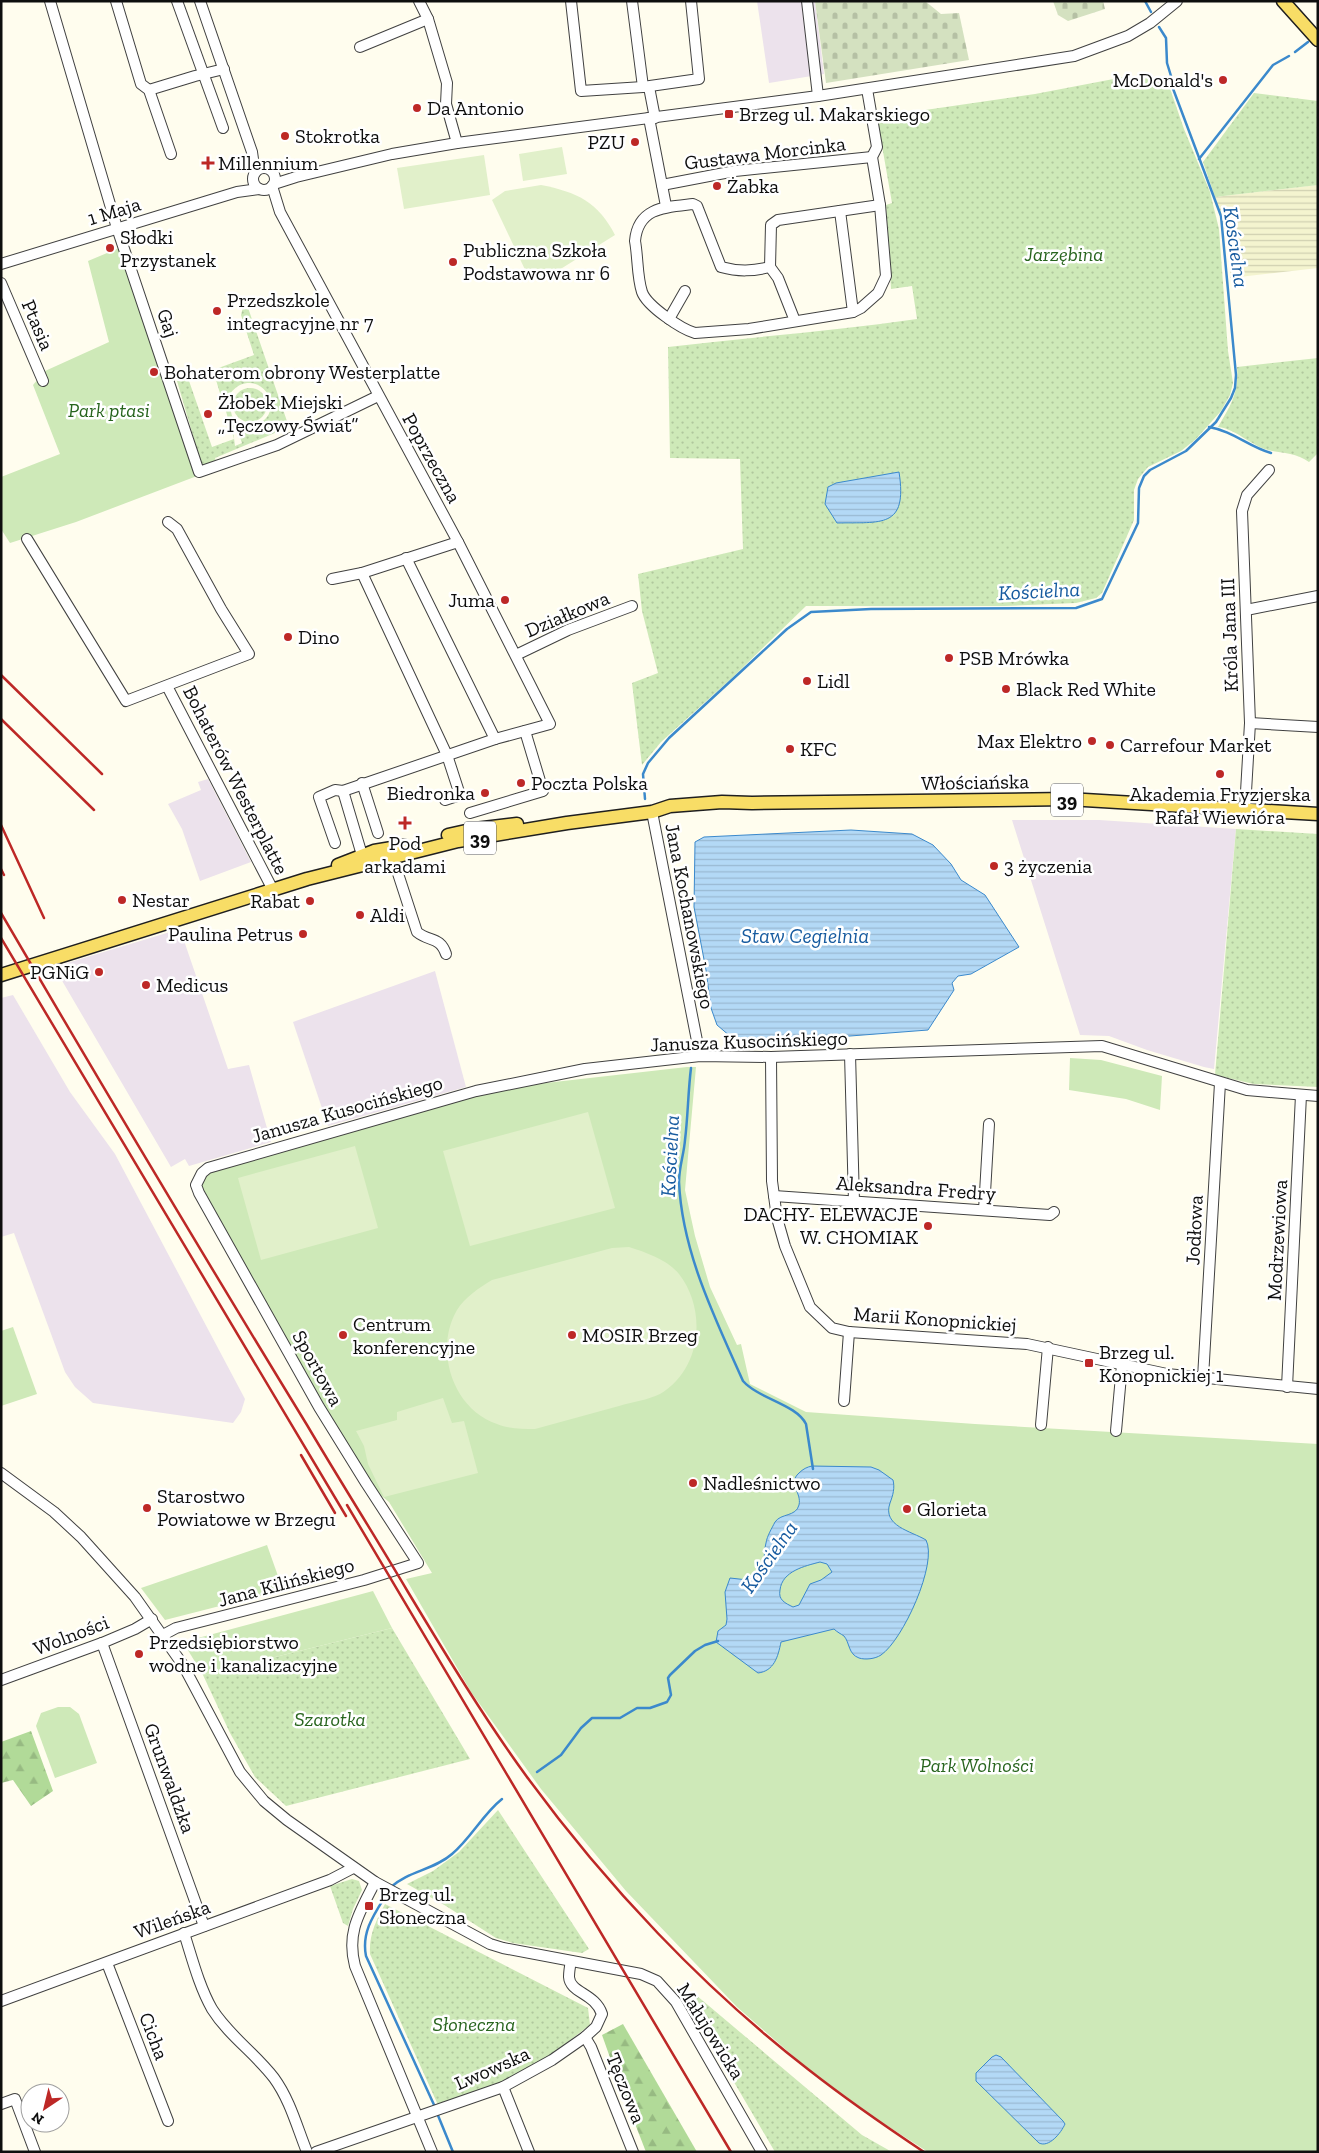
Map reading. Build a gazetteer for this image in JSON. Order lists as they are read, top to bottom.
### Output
{
  "streets": {
    "main road": ["Włościańska", "39"],
    "street": [
      "Gustawa Morcinka",
      "1 Maja",
      "Gaj",
      "Ptasia",
      "Poprzeczna",
      "Działkowa",
      "Króla Jana III",
      "Bohaterów Westerplatte",
      "Jana Kochanowskiego",
      "Janusza Kusocińskiego",
      "Aleksandra Fredry",
      "Jodłowa",
      "Modrzewiowa",
      "Marii Konopnickiej",
      "Sportowa",
      "Jana Kilińskiego",
      "Wolności",
      "Grunwaldzka",
      "Wileńska",
      "Małujowicka",
      "Cicha",
      "Lwowska",
      "Tęczowa"
    ]
  },
  "crossings": [
    ["Gustawa Morcinka", "1 Maja"],
    ["1 Maja", "Gaj"],
    ["1 Maja", "Poprzeczna"],
    ["Gaj", "Poprzeczna"],
    ["Poprzeczna", "Działkowa"],
    ["Króla Jana III", "Włościańska"],
    ["Bohaterów Westerplatte", "39"],
    ["Włościańska", "39"],
    ["Włościańska", "Jana Kochanowskiego"],
    ["Jana Kochanowskiego", "Janusza Kusocińskiego"],
    ["Janusza Kusocińskiego", "Jodłowa"],
    ["Janusza Kusocińskiego", "Modrzewiowa"],
    ["Janusza Kusocińskiego", "Marii Konopnickiej"],
    ["Janusza Kusocińskiego", "Sportowa"],
    ["Aleksandra Fredry", "Marii Konopnickiej"],
    ["Jodłowa", "Marii Konopnickiej"],
    ["Modrzewiowa", "Marii Konopnickiej"],
    ["Sportowa", "Jana Kilińskiego"],
    ["Jana Kilińskiego", "Małujowicka"],
    ["Wolności", "Grunwaldzka"],
    ["Wolności", "Małujowicka"],
    ["Grunwaldzka", "Wileńska"],
    ["Wileńska", "Małujowicka"],
    ["Wileńska", "Cicha"],
    ["Małujowicka", "Lwowska"],
    ["Lwowska", "Tęczowa"]
  ],
  "water": ["Kościelna", "Staw Cegielnia"],
  "parks": [
    "Jarzębina",
    "Park ptasi",
    "Szarotka",
    "Park Wolności",
    "Słoneczna"
  ],
  "places": {
    "other": [
      "McDonald's",
      "Da Antonio",
      "Stokrotka",
      "PZU",
      "Żabka",
      "Słodki Przystanek",
      "Publiczna Szkoła Podstawowa nr 6",
      "Przedszkole integracyjne nr 7",
      "Bohaterom obrony Westerplatte",
      "Żłobek Miejski „Tęczowy Świat”",
      "Juma",
      "Dino",
      "PSB Mrówka",
      "Lidl",
      "Black Red White",
      "Max Elektro",
      "Carrefour Market",
      "KFC",
      "Akademia Fryzjerska Rafał Wiewióra",
      "Poczta Polska",
      "Biedronka",
      "3 życzenia",
      "Nestar",
      "Rabat",
      "Aldi",
      "Paulina Petrus",
      "PGNiG",
      "Medicus",
      "DACHY- ELEWACJE W. CHOMIAK",
      "Centrum konferencyjne",
      "MOSIR Brzeg",
      "Nadleśnictwo",
      "Starostwo Powiatowe w Brzegu",
      "Glorieta",
      "Przedsiębiorstwo wodne i kanalizacyjne"
    ],
    "transit": ["Brzeg ul. Makarskiego", "Brzeg ul. Konopnickiej 1", "Brzeg ul. Słoneczna"],
    "health": ["Millennium", "Pod arkadami"]
  },
  "north": "bottom left"
}
